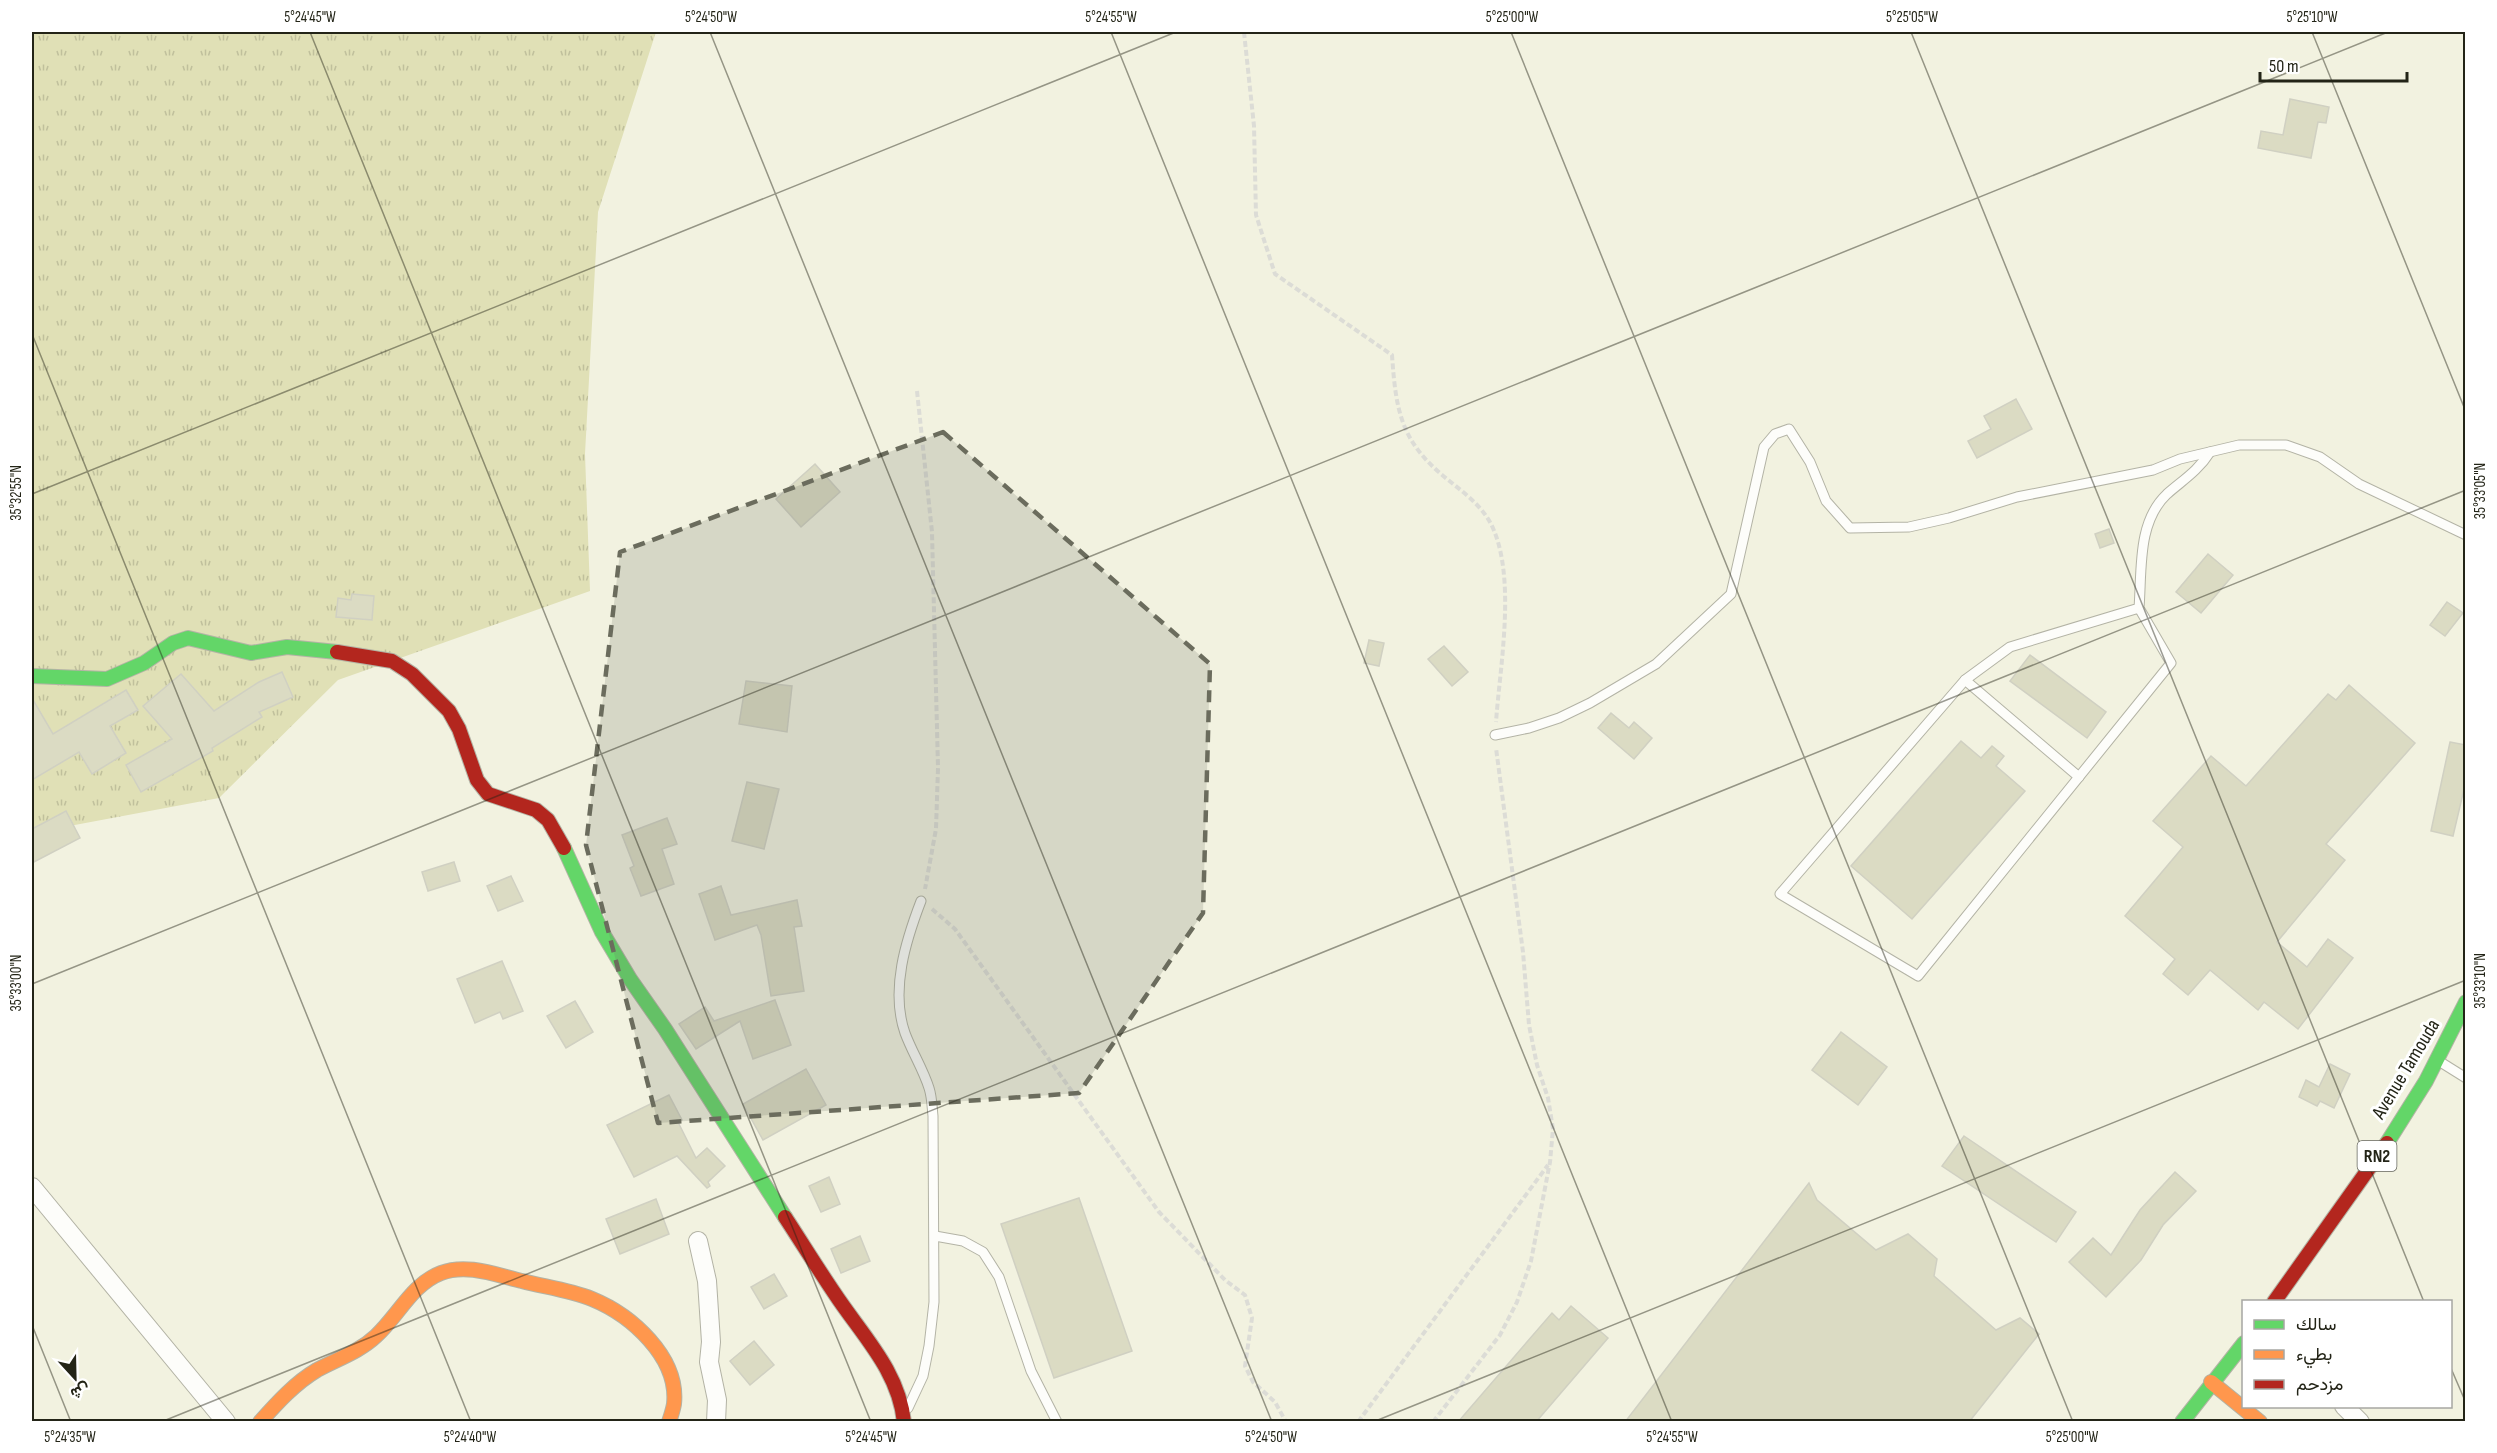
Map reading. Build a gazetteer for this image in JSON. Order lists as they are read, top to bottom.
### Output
{
  "streets": {
    "main road": ["Avenue Tamouda", "RN2"]
  },
  "legend": ["سالك", "بطيء", "مزدحم"],
  "scale_bar": "50 m",
  "north": "bottom",
  "coordinates": [
    "5°24'45\"W",
    "5°24'50\"W",
    "5°24'55\"W",
    "5°25'00\"W",
    "5°25'05\"W",
    "5°25'10\"W",
    "35°33'05\"N",
    "35°32'55\"N",
    "35°33'10\"N",
    "35°33'00\"N",
    "5°24'35\"W",
    "5°24'40\"W"
  ]
}
